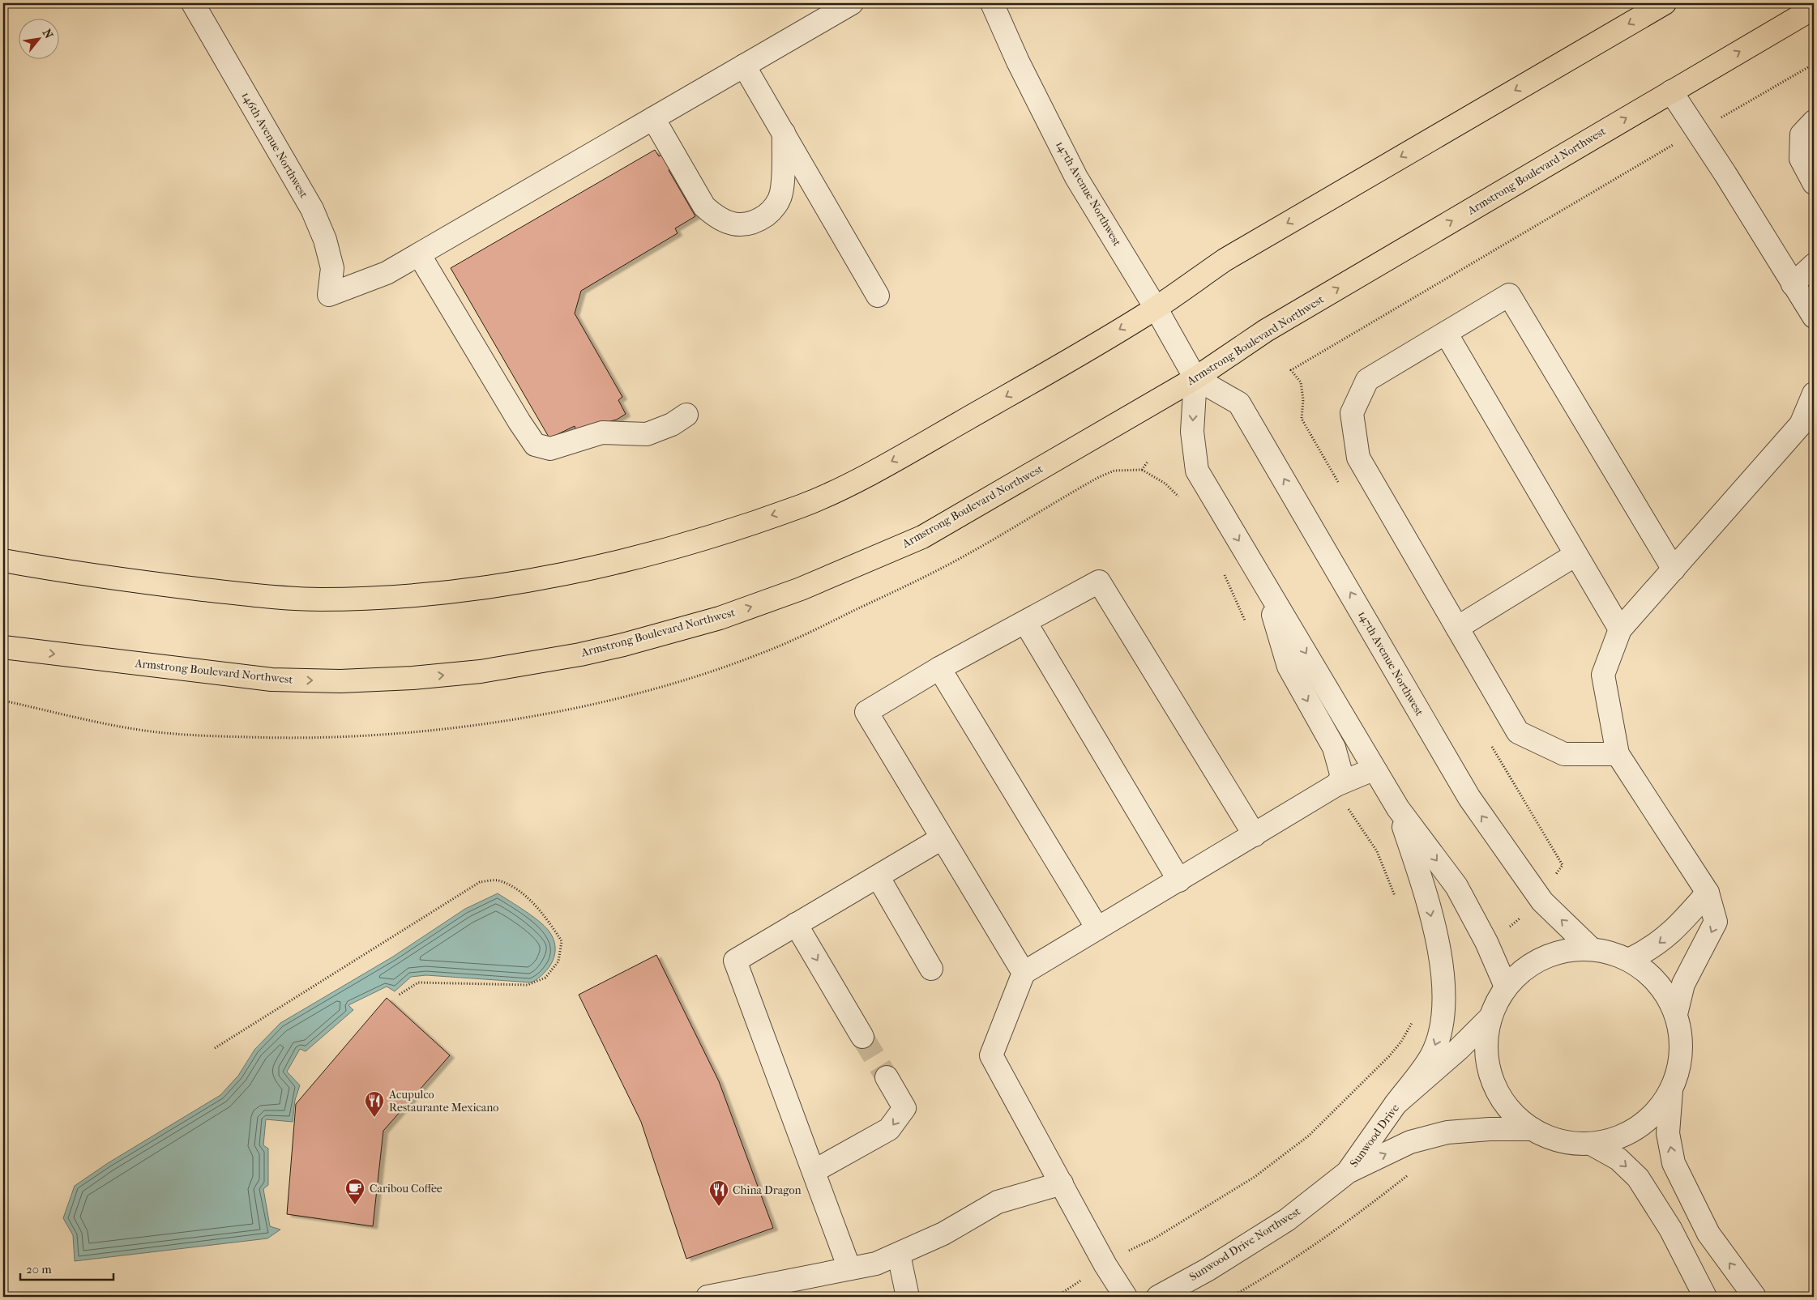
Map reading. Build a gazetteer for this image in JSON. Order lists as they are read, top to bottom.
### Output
{
  "streets": {
    "main road": ["Armstrong Boulevard Northwest"],
    "street": [
      "146th Avenue Northwest",
      "147th Avenue Northwest",
      "Sunwood Drive",
      "Sunwood Drive Northwest"
    ]
  },
  "crossings": [
    ["Armstrong Boulevard Northwest", "147th Avenue Northwest"],
    ["Sunwood Drive", "Sunwood Drive Northwest"]
  ],
  "one_way": ["Sunwood Drive"],
  "places": {
    "restaurant": ["Acupulco Restaurante Mexicano", "China Dragon"],
    "cafe": ["Caribou Coffee"]
  },
  "scale_bar": "20 m",
  "north": "top right"
}
